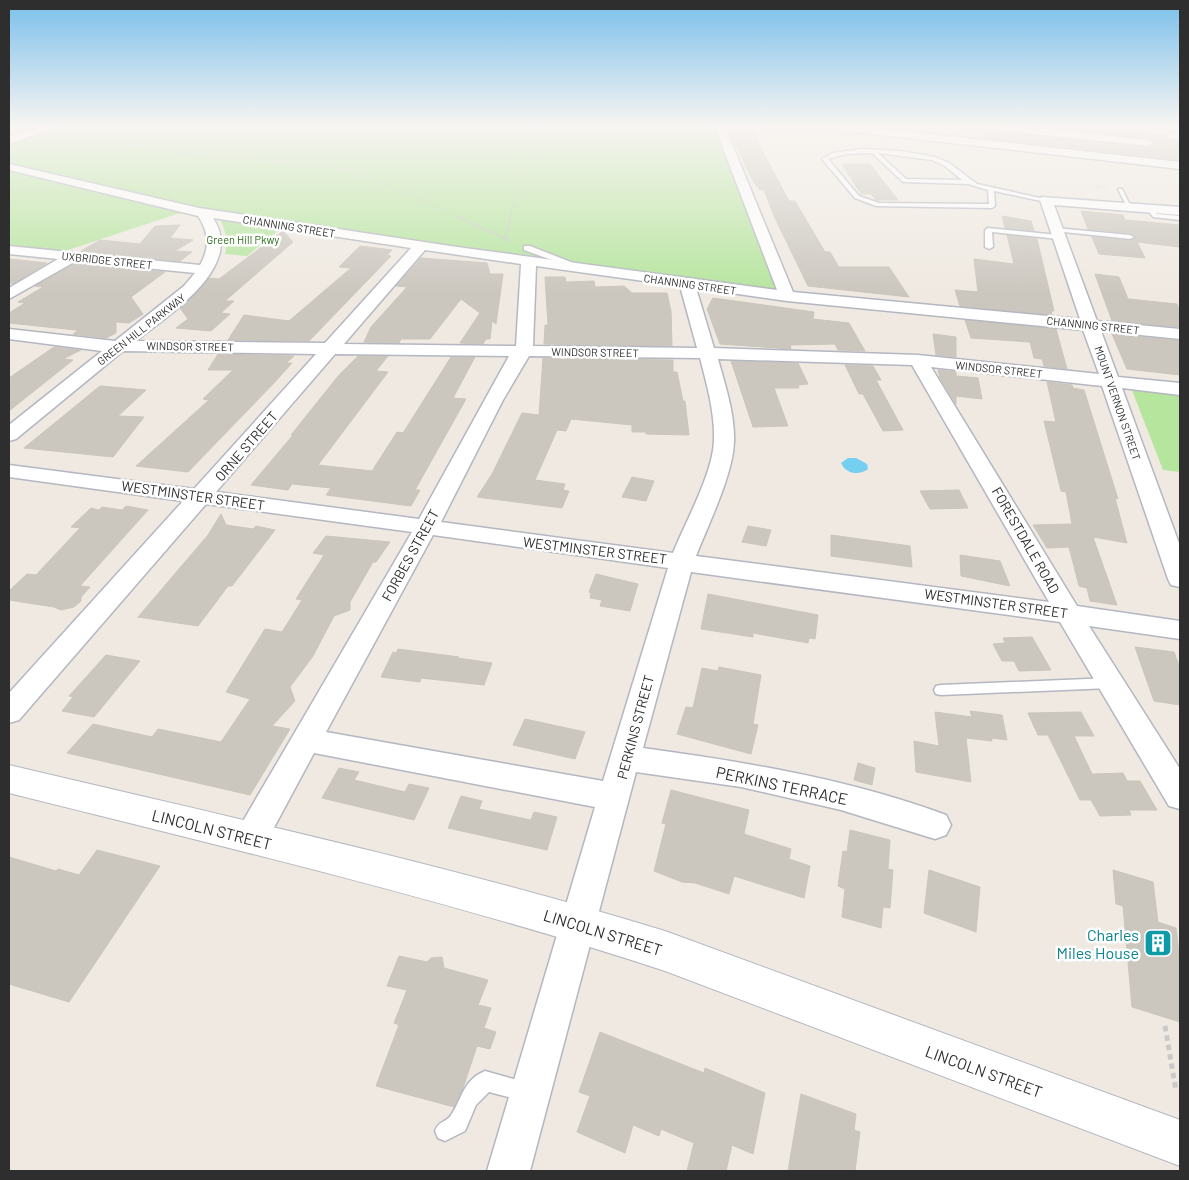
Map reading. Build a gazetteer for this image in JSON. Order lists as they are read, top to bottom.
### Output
{
  "streets": {
    "main road": ["LINCOLN STREET"],
    "street": [
      "CHANNING STREET",
      "UXBRIDGE STREET",
      "GREEN HILL PARKWAY",
      "WINDSOR STREET",
      "MOUNT VERNON STREET",
      "ORNE STREET",
      "WESTMINSTER STREET",
      "FORESTDALE ROAD",
      "FORBES STREET",
      "PERKINS STREET",
      "PERKINS TERRACE"
    ]
  },
  "crossings": [
    ["CHANNING STREET", "GREEN HILL PARKWAY"],
    ["CHANNING STREET", "MOUNT VERNON STREET"],
    ["CHANNING STREET", "ORNE STREET"],
    ["CHANNING STREET", "PERKINS STREET"],
    ["UXBRIDGE STREET", "GREEN HILL PARKWAY"],
    ["GREEN HILL PARKWAY", "WINDSOR STREET"],
    ["WINDSOR STREET", "MOUNT VERNON STREET"],
    ["WINDSOR STREET", "ORNE STREET"],
    ["WINDSOR STREET", "FORESTDALE ROAD"],
    ["WINDSOR STREET", "FORBES STREET"],
    ["WINDSOR STREET", "PERKINS STREET"],
    ["ORNE STREET", "WESTMINSTER STREET"],
    ["WESTMINSTER STREET", "FORESTDALE ROAD"],
    ["WESTMINSTER STREET", "FORBES STREET"],
    ["WESTMINSTER STREET", "PERKINS STREET"],
    ["FORBES STREET", "LINCOLN STREET"],
    ["PERKINS STREET", "PERKINS TERRACE"],
    ["PERKINS STREET", "LINCOLN STREET"]
  ],
  "parks": ["Green Hill Pkwy"],
  "places": {
    "building": ["Charles Miles House"]
  }
}
